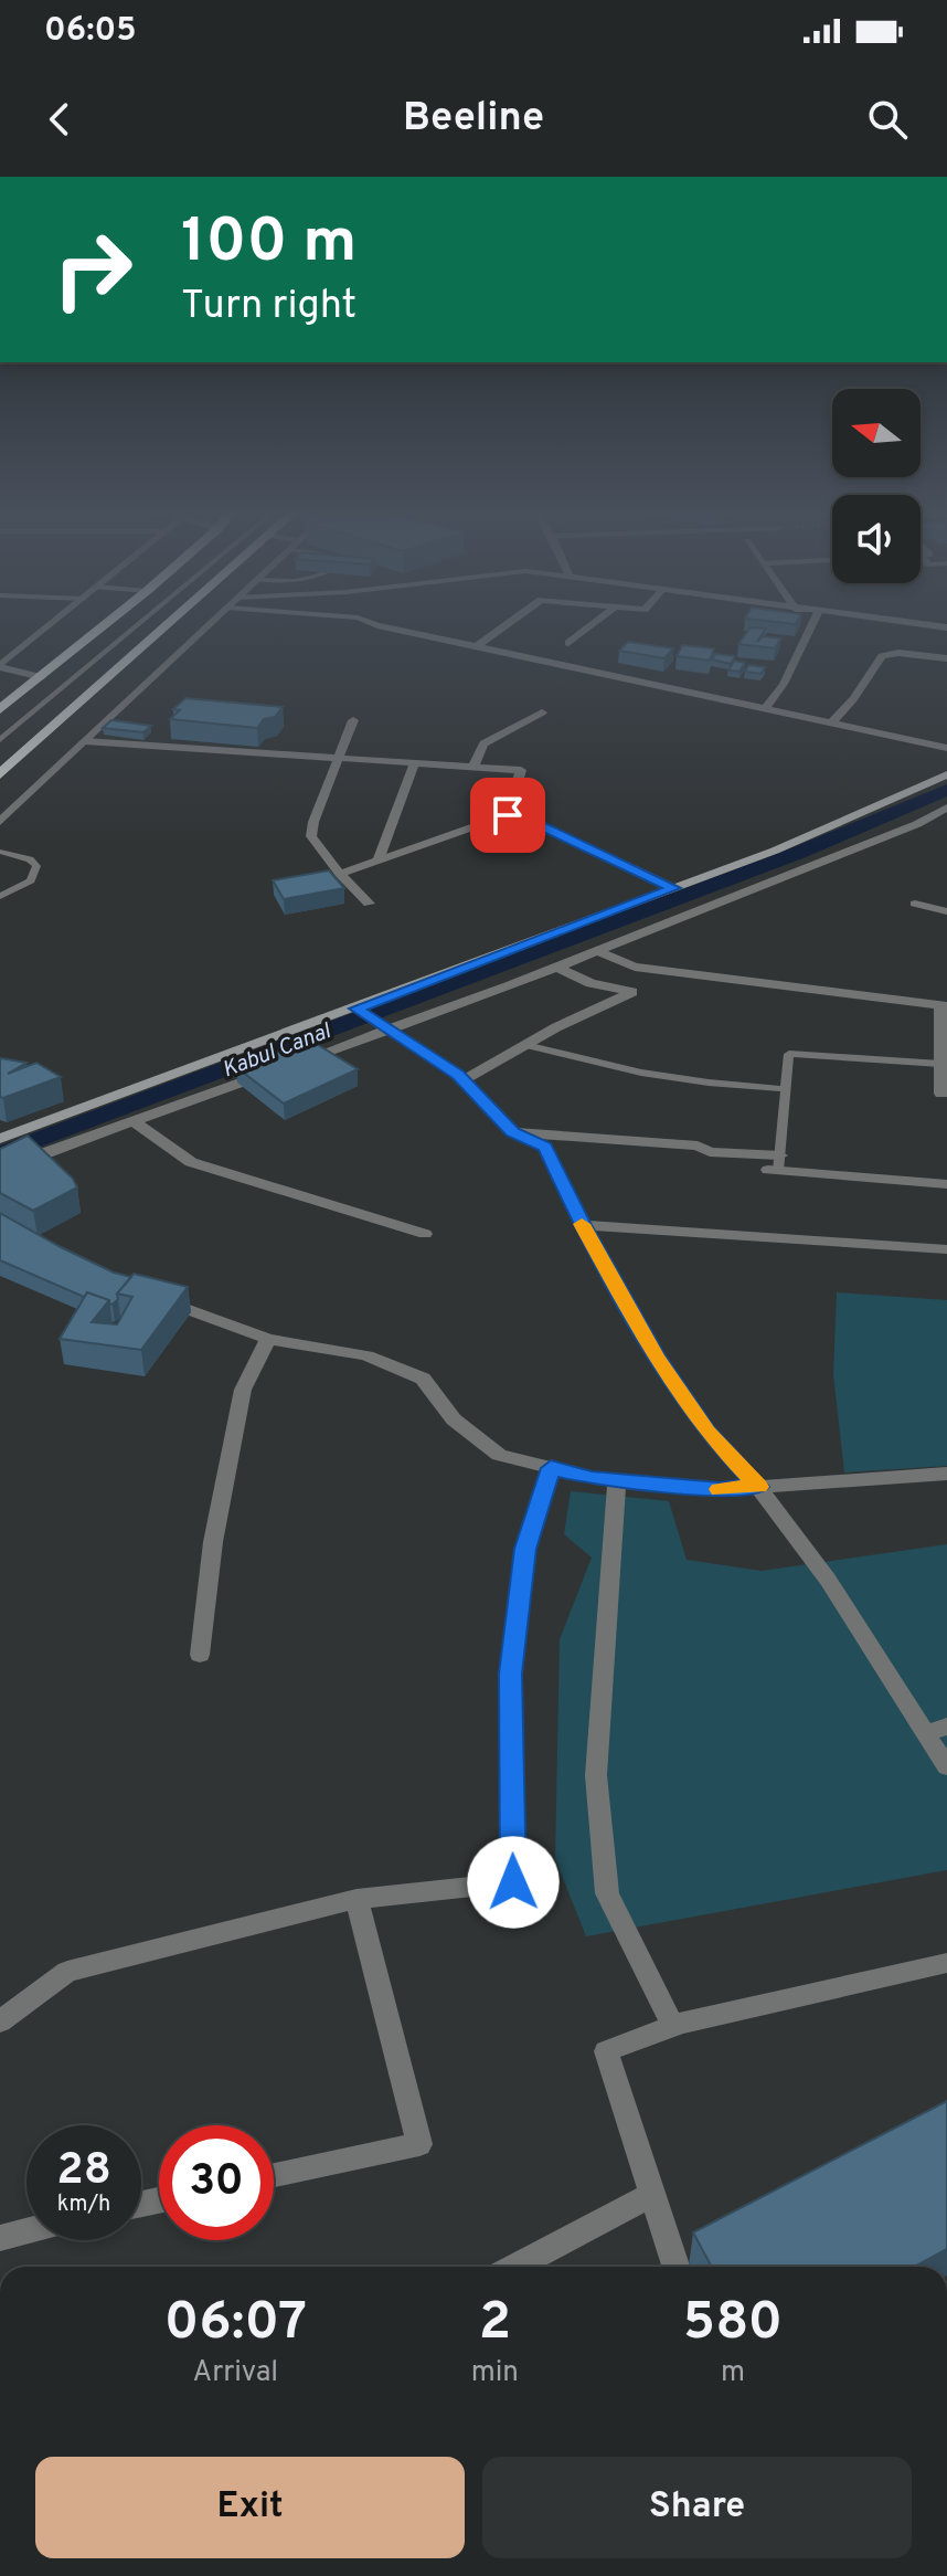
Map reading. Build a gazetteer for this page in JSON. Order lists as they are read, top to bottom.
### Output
{
  "water": ["Kabul Canal"],
  "north": "left",
  "page": {
    "status": "06:05",
    "header": "Beeline",
    "turn": ["100 m", "Turn right"],
    "speed": "28 km/h",
    "limit": "30",
    "eta": [
      "06:07",
      "Arrival",
      "2",
      "min",
      "580",
      "m"
    ],
    "buttons": ["Exit", "Share"]
  }
}
